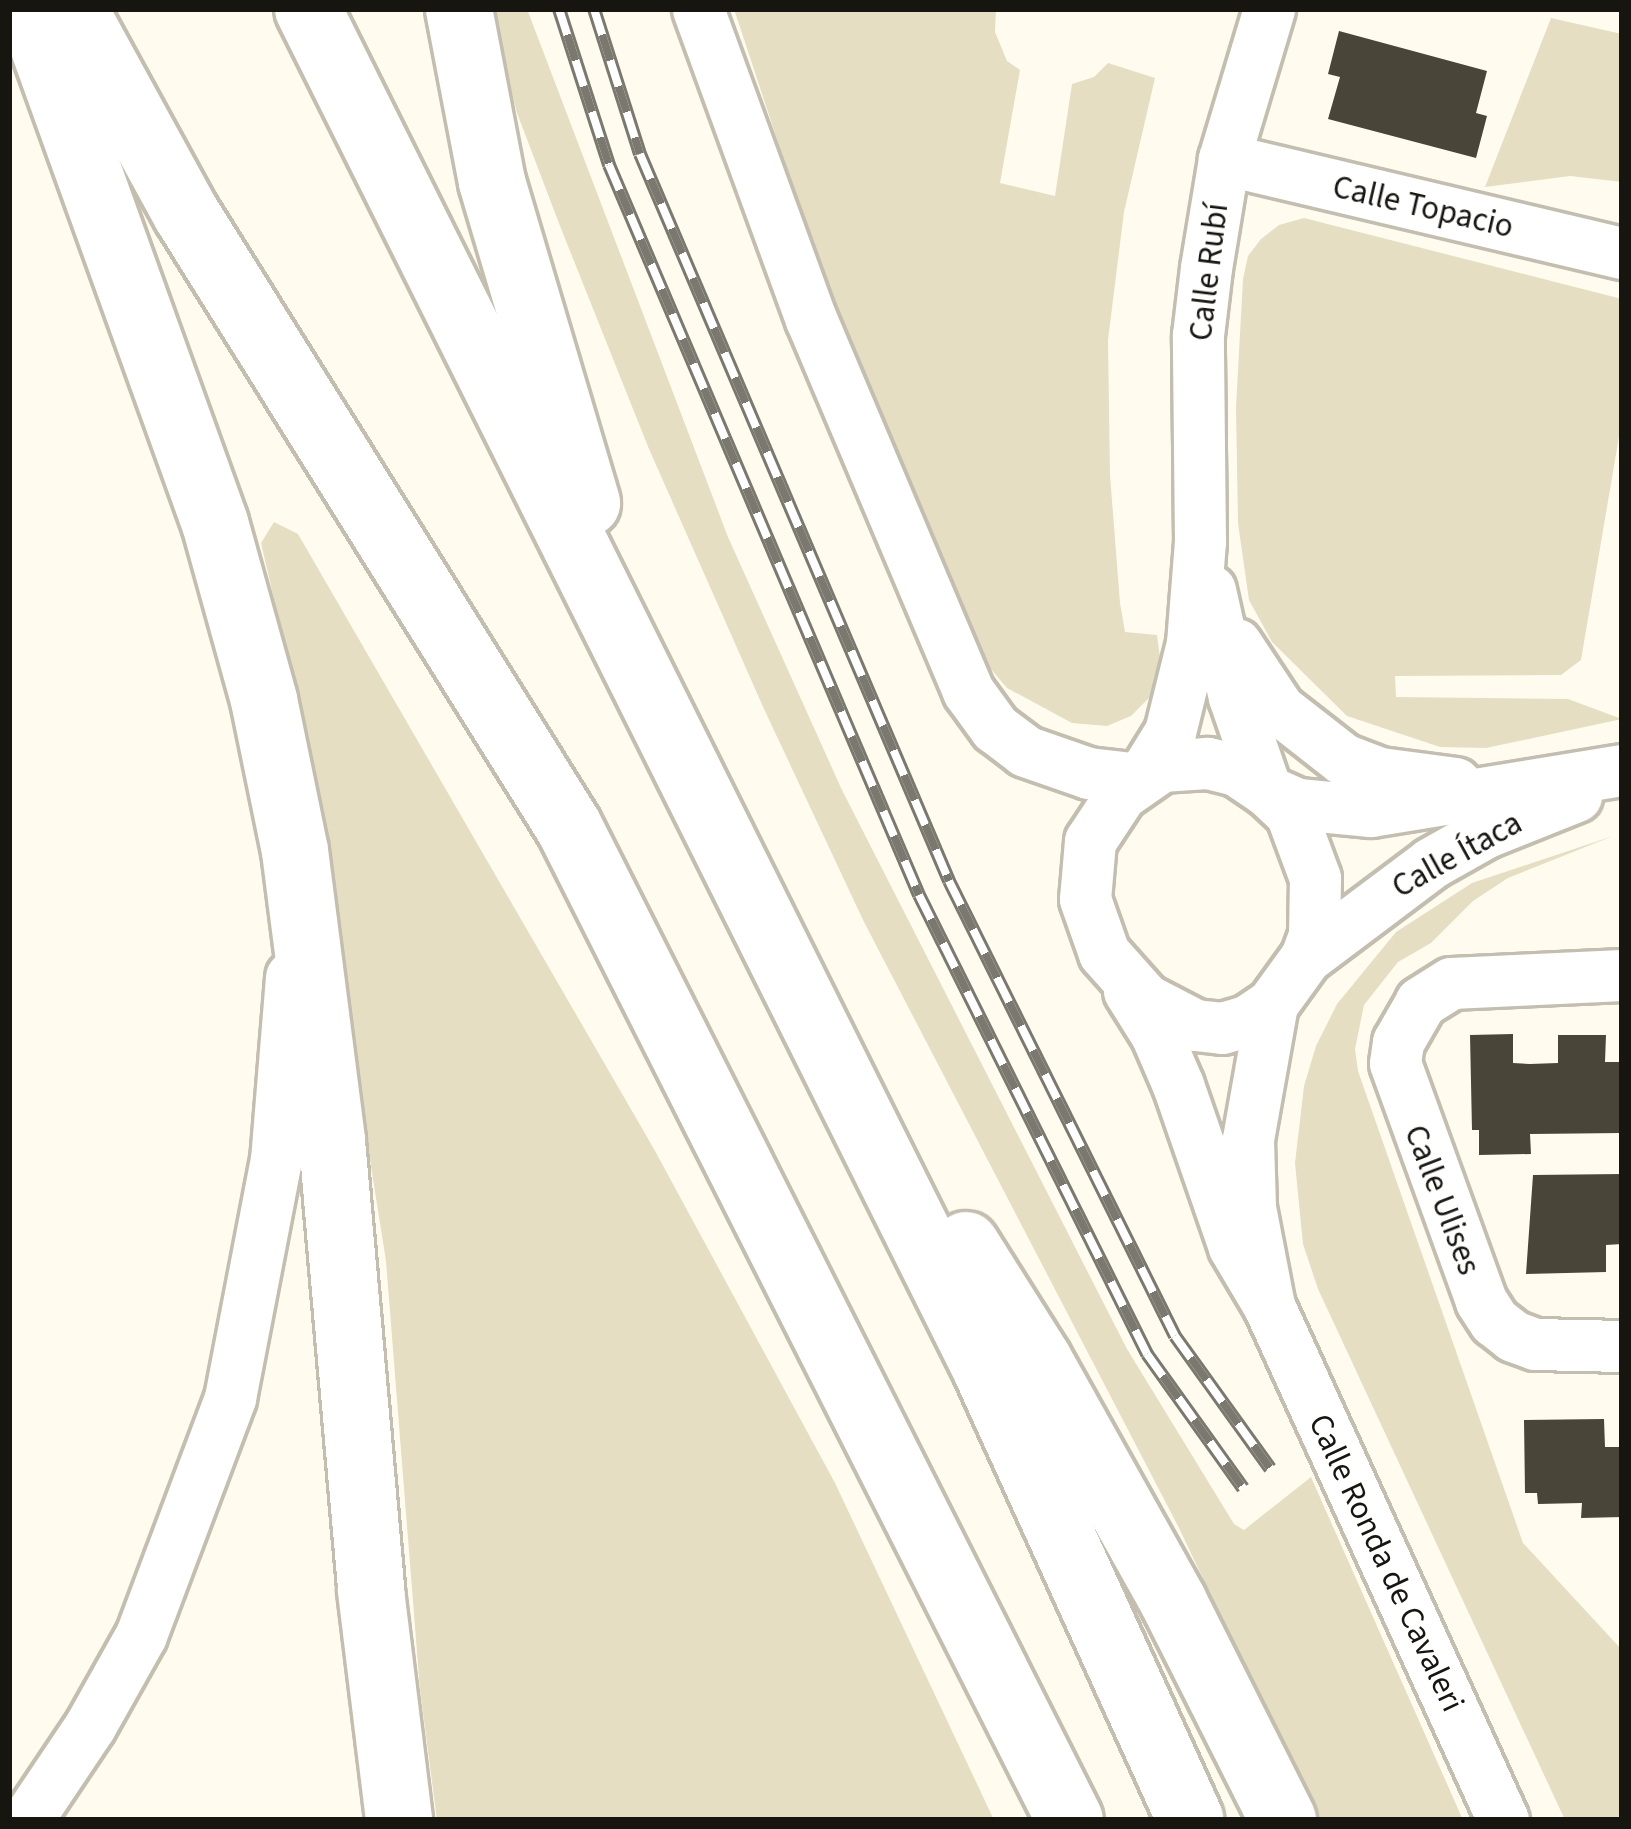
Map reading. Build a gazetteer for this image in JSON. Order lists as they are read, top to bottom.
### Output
{
  "streets": {
    "street": [
      "Calle Topacio",
      "Calle Rubí",
      "Calle Ítaca",
      "Calle Ulises",
      "Calle Ronda de Cavaleri"
    ]
  },
  "crossings": [
    ["Calle Topacio", "Calle Rubí"],
    ["Calle Rubí", "Calle Ítaca"],
    ["Calle Rubí", "Calle Ronda de Cavaleri"],
    ["Calle Ítaca", "Calle Ronda de Cavaleri"]
  ]
}
